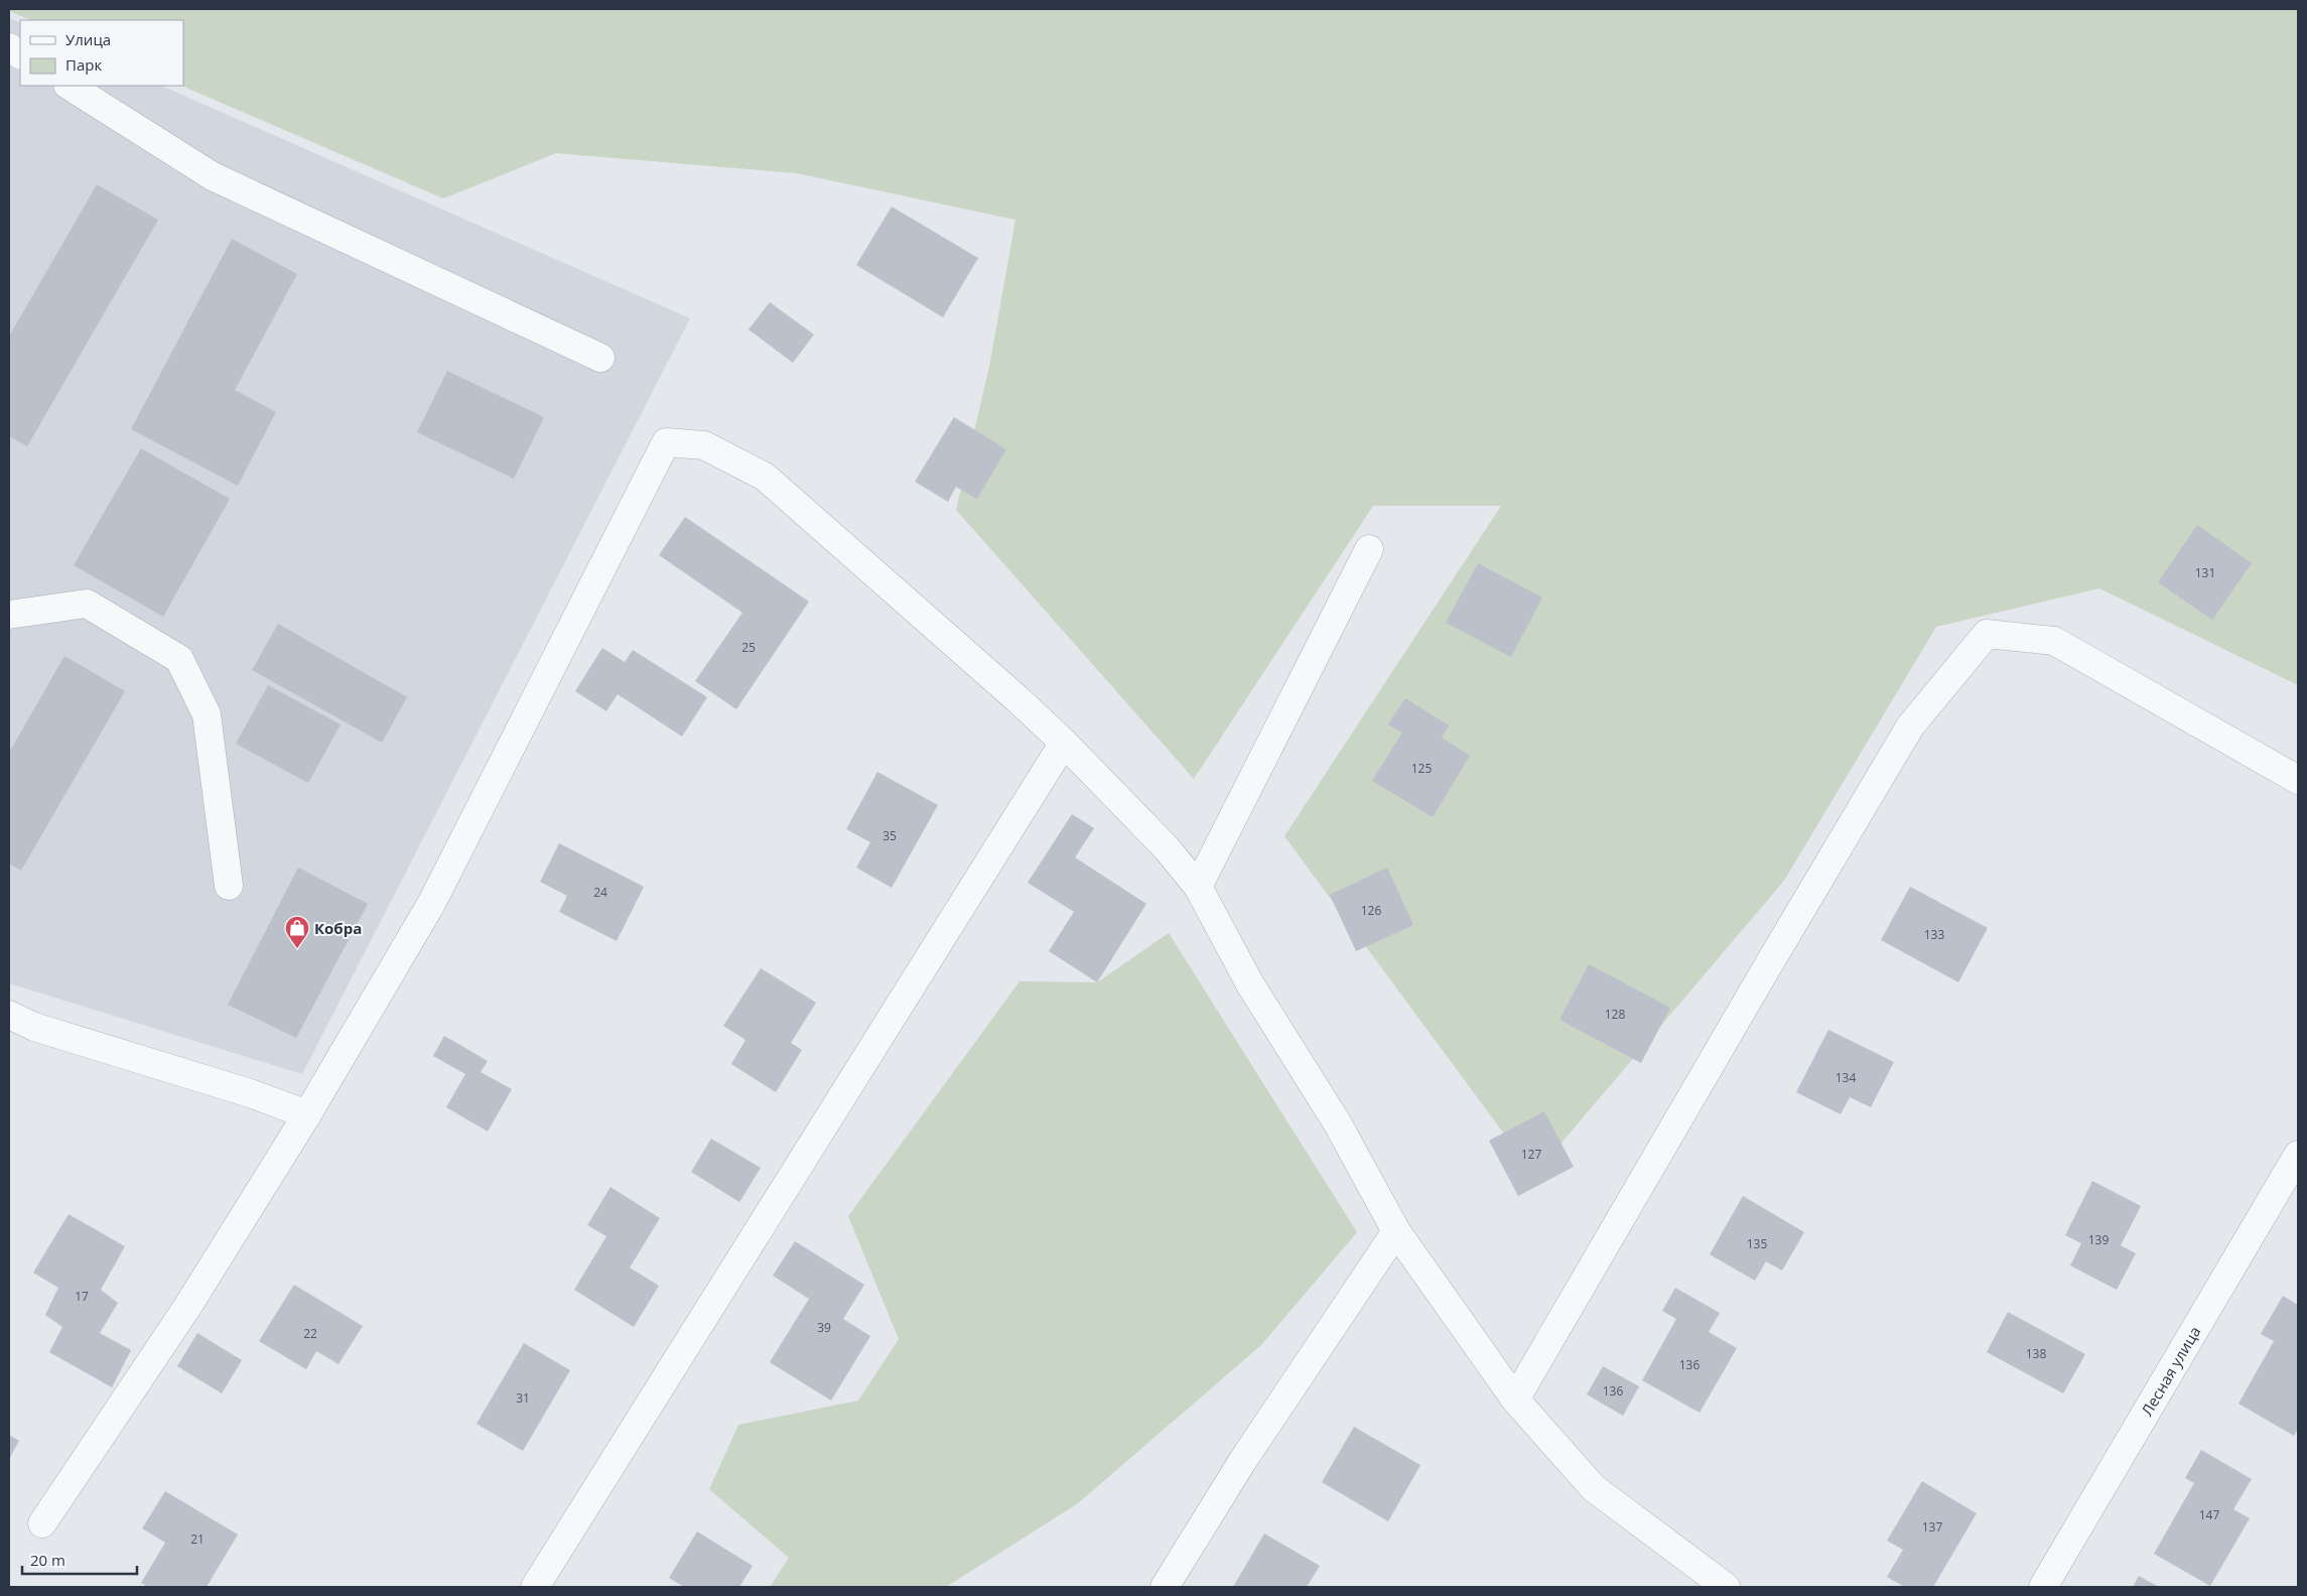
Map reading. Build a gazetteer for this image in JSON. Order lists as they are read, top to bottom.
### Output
{
  "streets": {
    "street": ["Лесная улица"]
  },
  "places": {
    "shop": ["Кобра"]
  },
  "house_numbers": [
    "131",
    "25",
    "125",
    "35",
    "24",
    "126",
    "133",
    "128",
    "134",
    "127",
    "139",
    "135",
    "17",
    "39",
    "22",
    "138",
    "136",
    "136",
    "31",
    "147",
    "137",
    "21"
  ],
  "legend": ["Улица", "Парк"],
  "scale_bar": "20 m"
}
